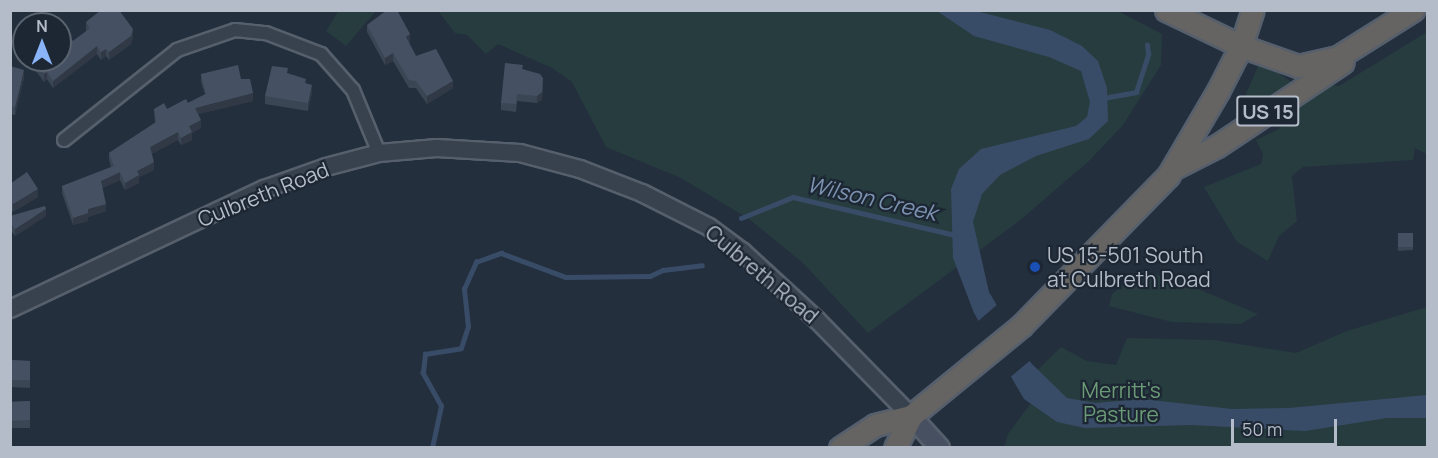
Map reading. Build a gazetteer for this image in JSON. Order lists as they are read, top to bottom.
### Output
{
  "streets": {
    "highway": ["US 15"],
    "street": ["Culbreth Road"]
  },
  "crossings": [
    ["US 15", "Culbreth Road"]
  ],
  "water": ["Wilson Creek"],
  "parks": ["Merritt's Pasture"],
  "places": ["US 15-501 South at Culbreth Road"],
  "scale_bar": "50 m",
  "north": "top"
}
